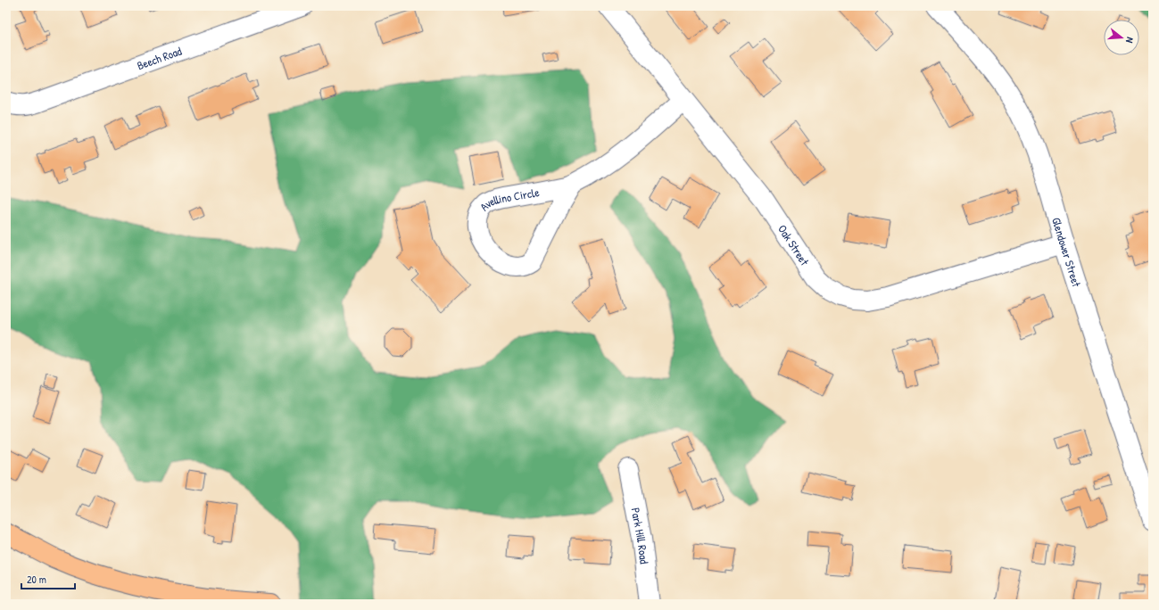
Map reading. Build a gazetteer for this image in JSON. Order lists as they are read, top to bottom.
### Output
{
  "streets": {
    "street": [
      "Beech Road",
      "Avellino Circle",
      "Oak Street",
      "Glendower Street",
      "Park Hill Road"
    ]
  },
  "crossings": [
    ["Avellino Circle", "Oak Street"],
    ["Oak Street", "Glendower Street"]
  ],
  "scale_bar": "20 m",
  "north": "right"
}
